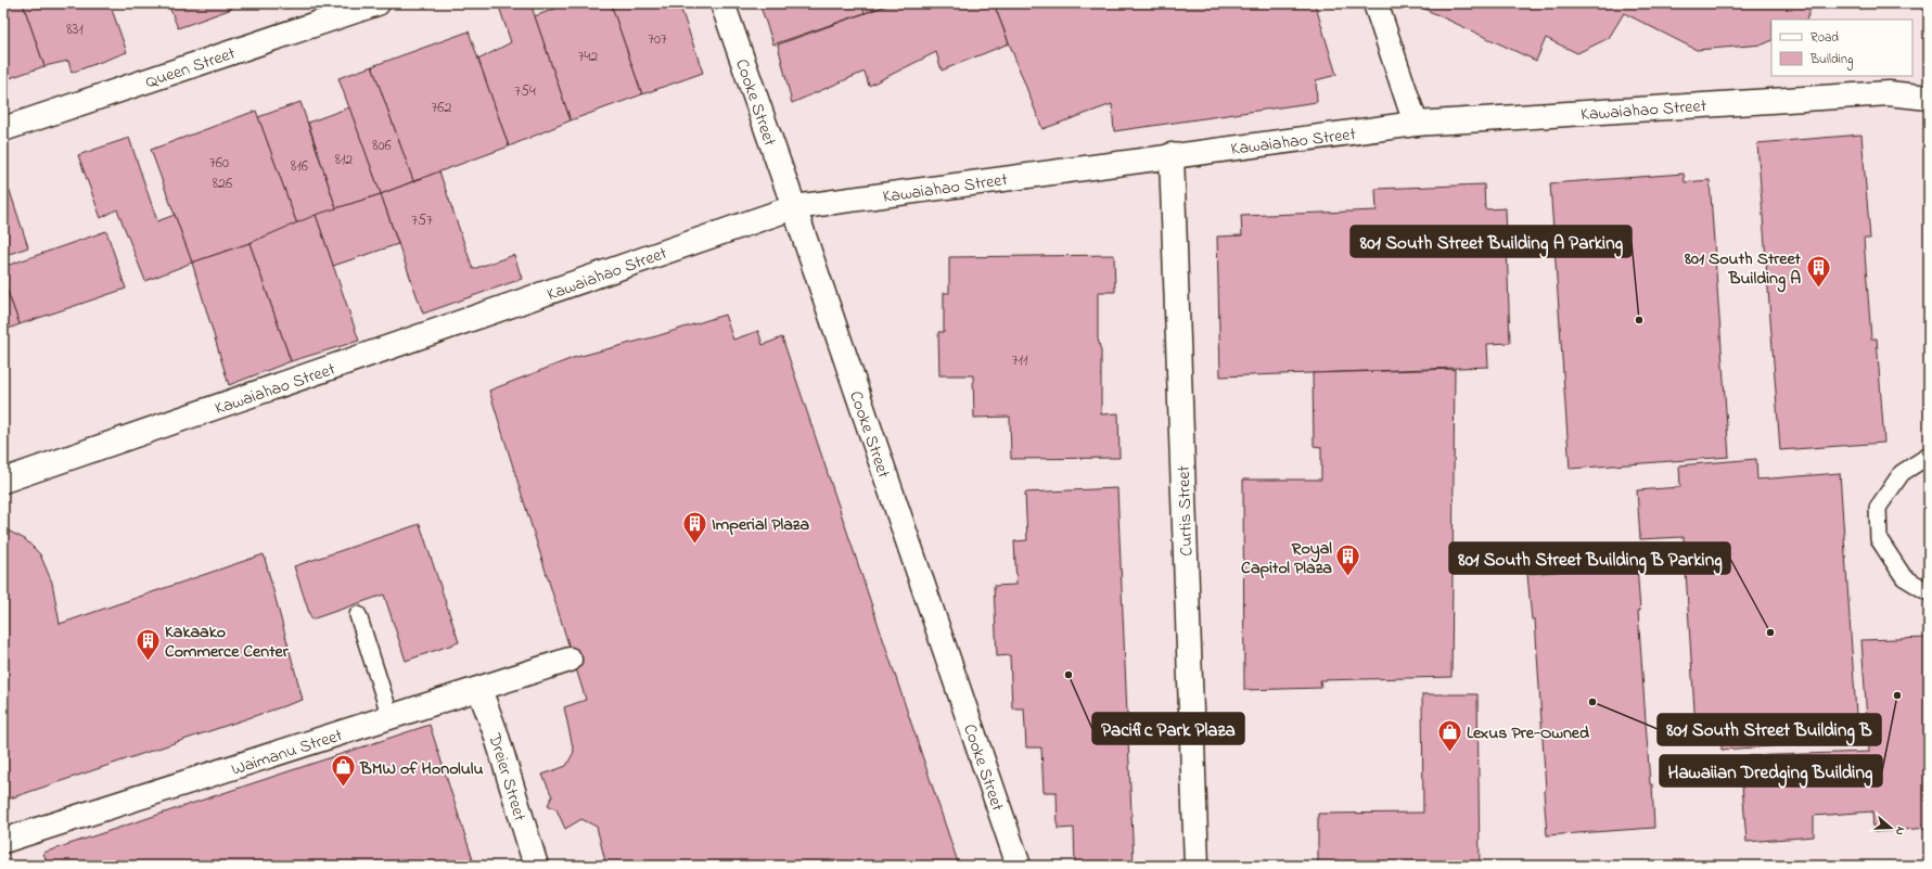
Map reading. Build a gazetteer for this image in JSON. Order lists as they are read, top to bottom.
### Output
{
  "streets": {
    "street": [
      "Queen Street",
      "Cooke Street",
      "Kawaiahao Street",
      "Curtis Street",
      "Waimanu Street",
      "Dreier Street"
    ]
  },
  "crossings": [
    ["Cooke Street", "Kawaiahao Street"],
    ["Kawaiahao Street", "Curtis Street"],
    ["Waimanu Street", "Dreier Street"]
  ],
  "places": {
    "building": [
      "801 South Street Building A",
      "Imperial Plaza",
      "Royal Capitol Plaza",
      "Kakaako Commerce Center"
    ],
    "other": [
      "801 South Street Building A Parking",
      "801 South Street Building B Parking",
      "Pacific Park Plaza",
      "Hawaiian Dredging Building",
      "801 South Street Building B"
    ],
    "shop": ["Lexus Pre-Owned", "BMW of Honolulu"]
  },
  "house_numbers": [
    "831",
    "707",
    "742",
    "754",
    "762",
    "806",
    "812",
    "760",
    "816",
    "826",
    "757",
    "711"
  ],
  "legend": ["Road", "Building"],
  "north": "right"
}
